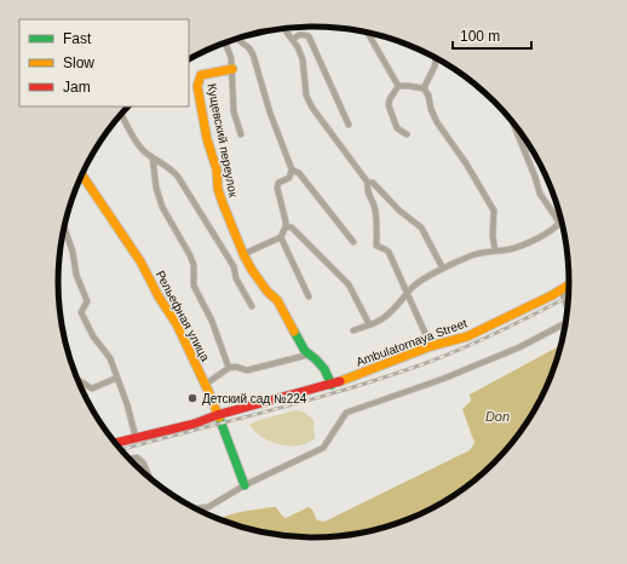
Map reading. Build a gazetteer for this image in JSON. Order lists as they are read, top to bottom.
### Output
{
  "streets": {
    "street": ["Кущевский переулок", "Рельефная улица", "Ambulatornaya Street"]
  },
  "crossings": [
    ["Кущевский переулок", "Ambulatornaya Street"],
    ["Рельефная улица", "Ambulatornaya Street"]
  ],
  "water": ["Don"],
  "places": ["Детский сад №224"],
  "legend": ["Fast", "Slow", "Jam"],
  "scale_bar": "100 m"
}
